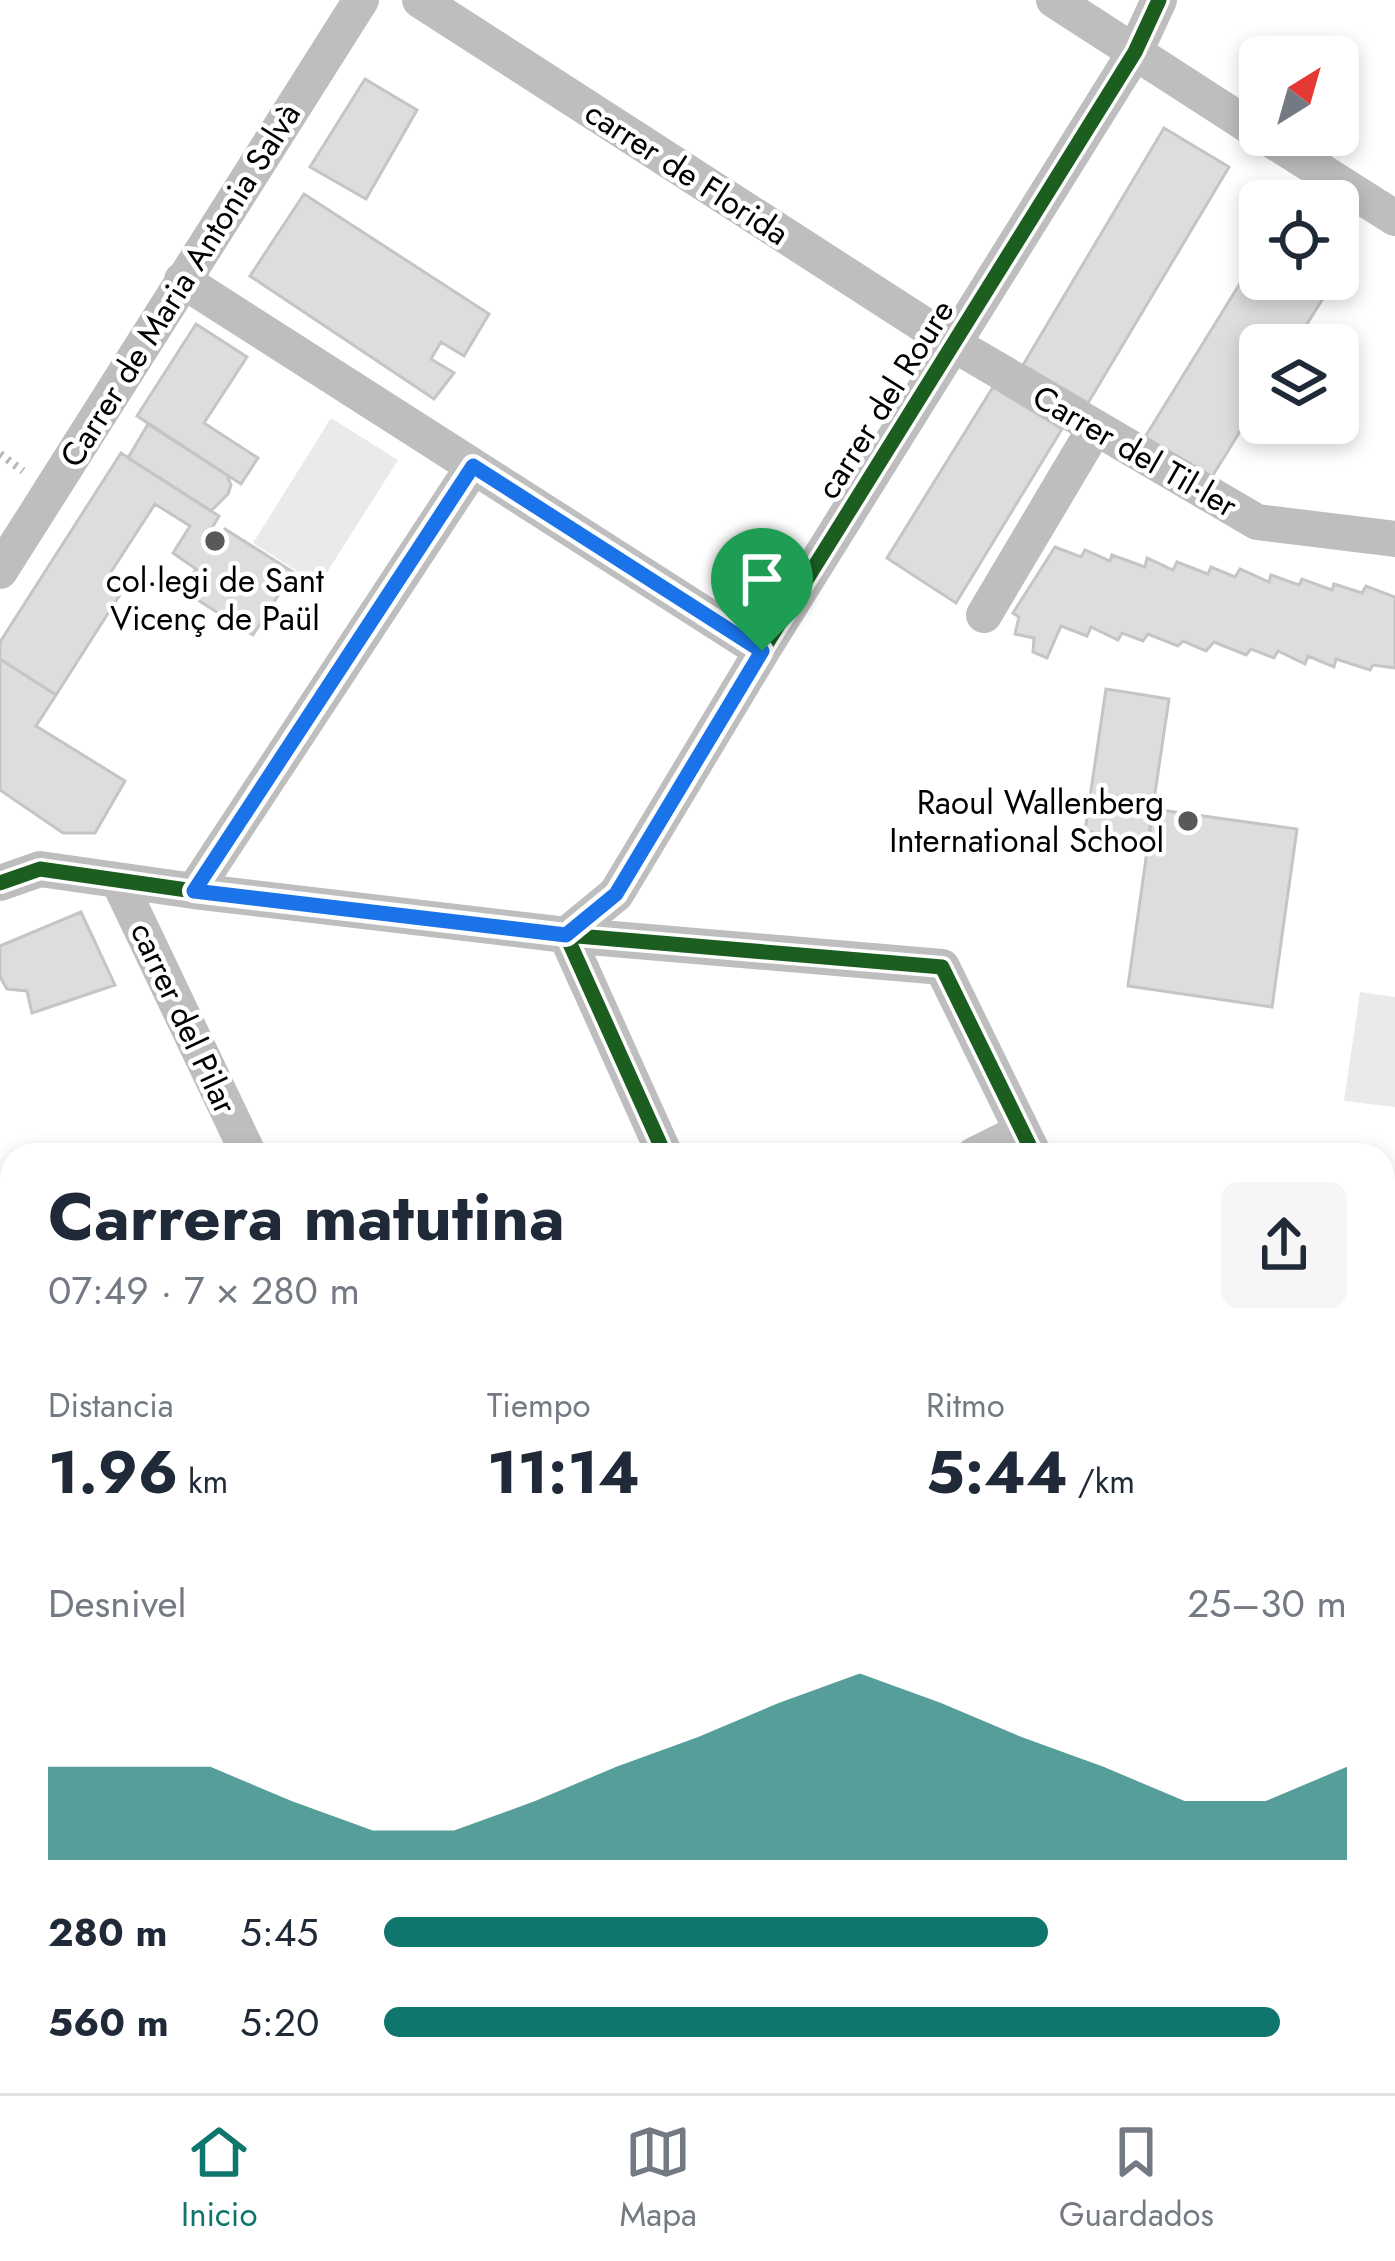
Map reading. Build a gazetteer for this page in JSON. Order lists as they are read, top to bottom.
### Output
{
  "streets": {
    "street": [
      "carrer de Florida",
      "Carrer de Maria Antonia Salvà",
      "carrer del Roure",
      "Carrer del Til·ler",
      "carrer del Pilar"
    ]
  },
  "crossings": [
    ["carrer de Florida", "carrer del Roure"],
    ["carrer de Florida", "Carrer del Til·ler"],
    ["carrer del Roure", "Carrer del Til·ler"]
  ],
  "places": ["col·legi de Sant Vicenç de Paül", "Raoul Wallenberg International School"],
  "north": "top right",
  "page": {
    "heading": ["Carrera matutina", "07:49 · 7 × 280 m"],
    "stats": [
      ["Distancia", "1.96 km"],
      ["Tiempo", "11:14"],
      ["Ritmo", "5:44 /km"]
    ],
    "chart": ["Desnivel", "25–30 m"],
    "list": [
      {
        "name": "280 m",
        "note": "5:45"
      },
      {
        "name": "560 m",
        "note": "5:20"
      }
    ],
    "tabs": ["Inicio", "Mapa", "Guardados"]
  }
}
